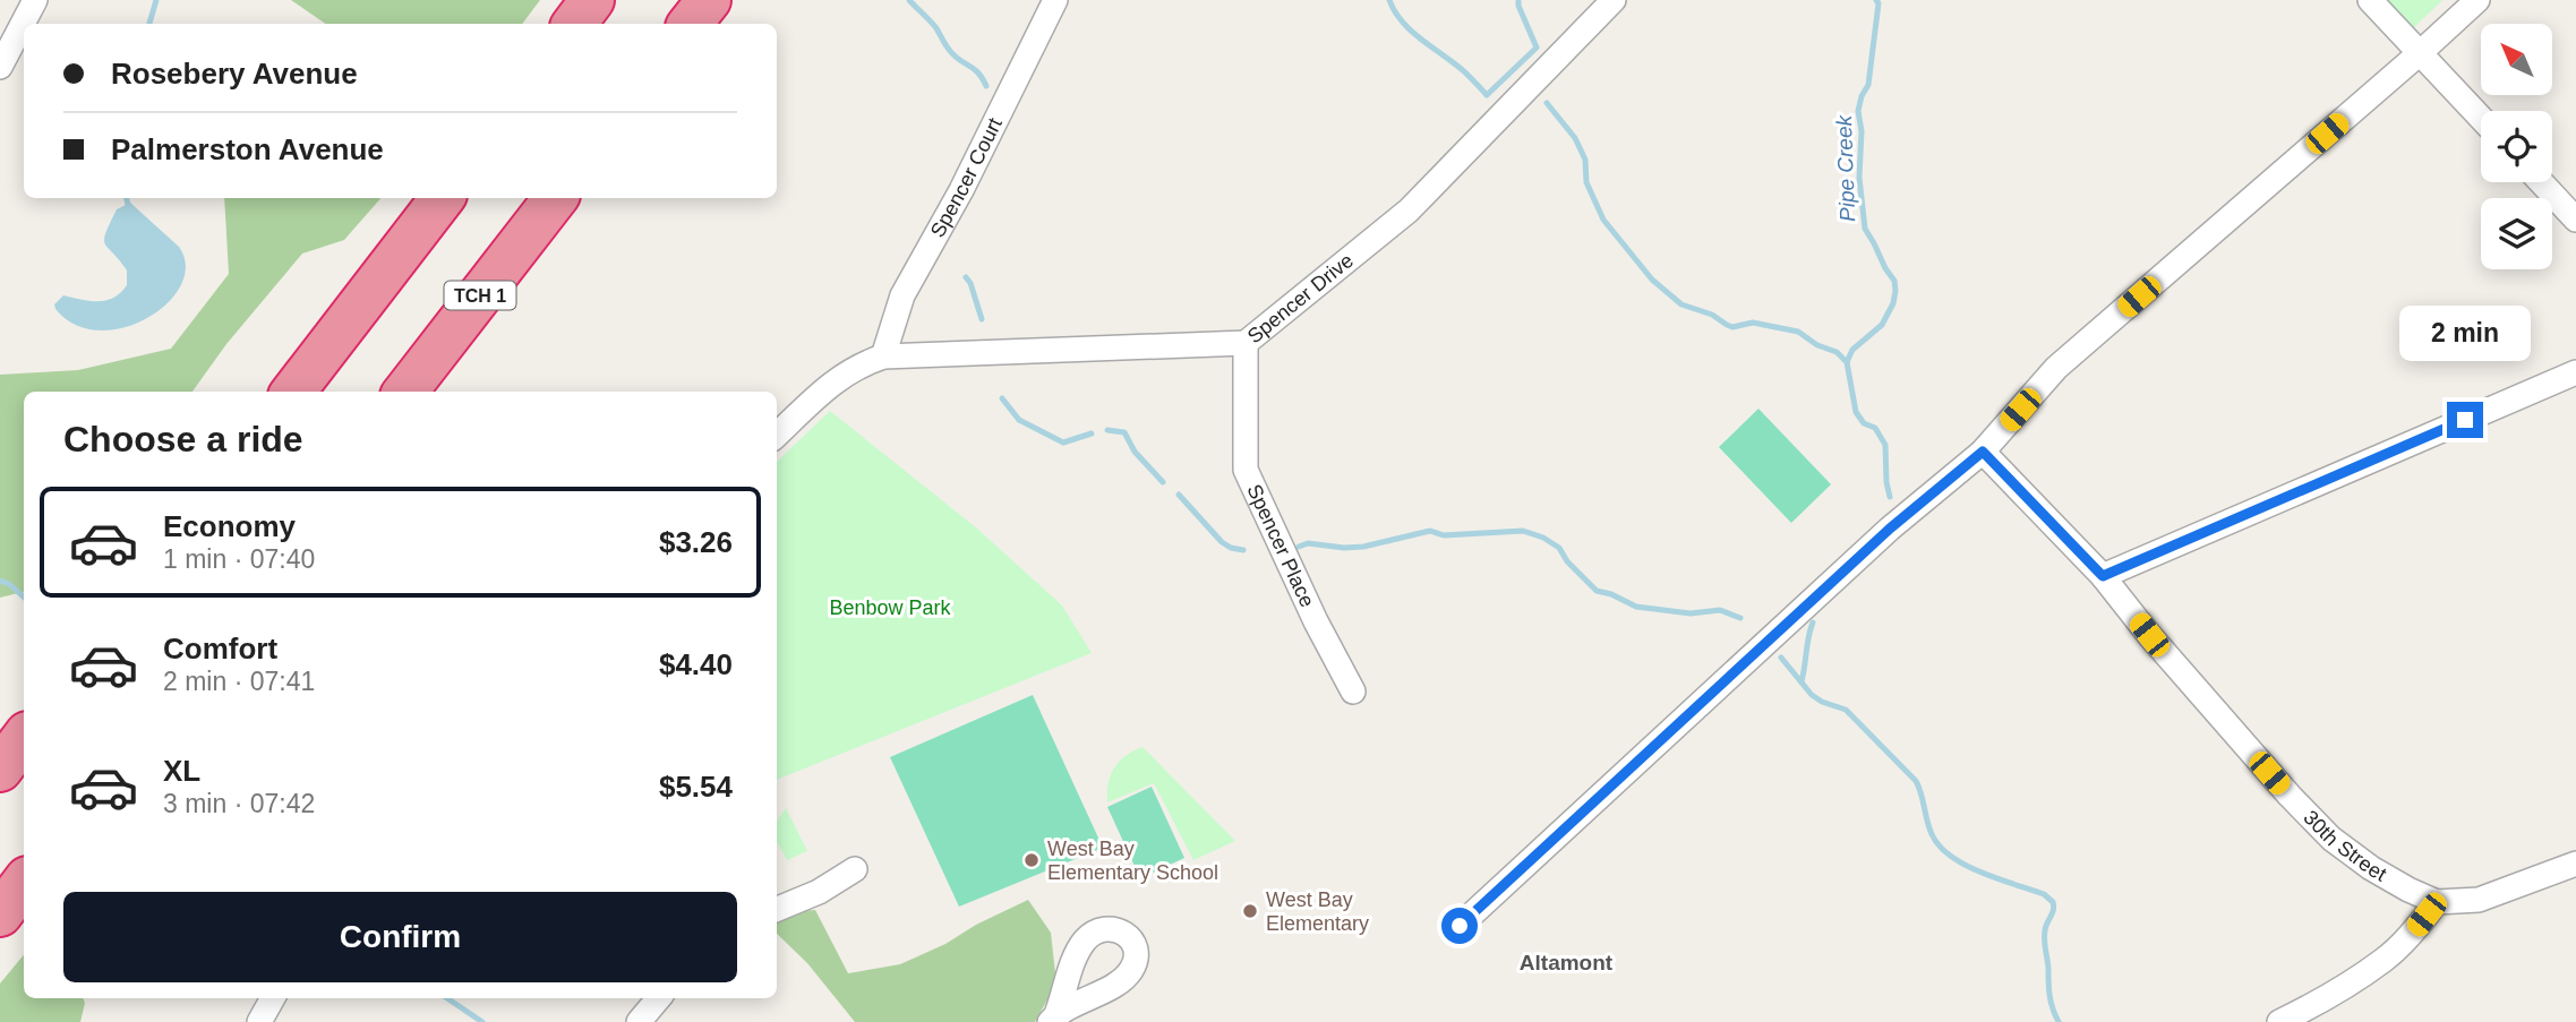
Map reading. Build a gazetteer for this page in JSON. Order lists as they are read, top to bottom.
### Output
{
  "streets": {
    "highway": ["TCH 1"],
    "street": [
      "Spencer Court",
      "Spencer Drive",
      "Spencer Place",
      "30th Street"
    ]
  },
  "crossings": [
    ["Spencer Court", "Spencer Drive"],
    ["Spencer Drive", "Spencer Place"]
  ],
  "districts": ["Altamont"],
  "water": ["Pipe Creek"],
  "parks": ["Benbow Park"],
  "places": ["West Bay Elementary School", "West Bay Elementary"],
  "north": "top left",
  "page": {
    "banner": ["Rosebery Avenue", "Palmerston Avenue"],
    "bubble": "2 min",
    "heading": "Choose a ride",
    "list": [
      {
        "name": "Economy",
        "note": "1 min · 07:40",
        "value": "$3.26"
      },
      {
        "name": "Comfort",
        "note": "2 min · 07:41",
        "value": "$4.40"
      },
      {
        "name": "XL",
        "note": "3 min · 07:42",
        "value": "$5.54"
      }
    ],
    "buttons": "Confirm"
  }
}
